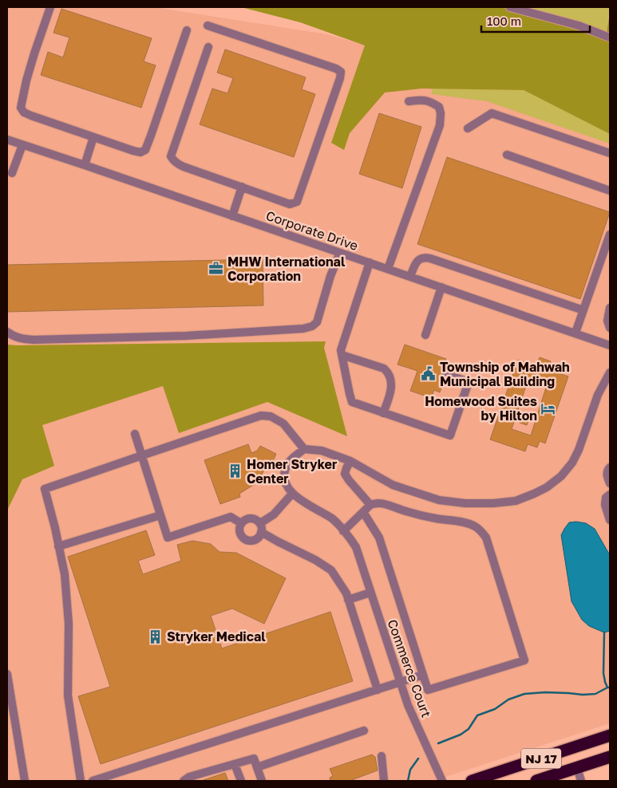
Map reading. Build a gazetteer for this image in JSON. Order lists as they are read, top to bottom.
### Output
{
  "streets": {
    "highway": ["NJ 17"],
    "street": ["Corporate Drive", "Commerce Court"]
  },
  "places": {
    "office": ["MHW International Corporation"],
    "public building": ["Township of Mahwah Municipal Building"],
    "hotel": ["Homewood Suites by Hilton"],
    "building": ["Homer Stryker Center", "Stryker Medical"]
  },
  "scale_bar": "100 m"
}
